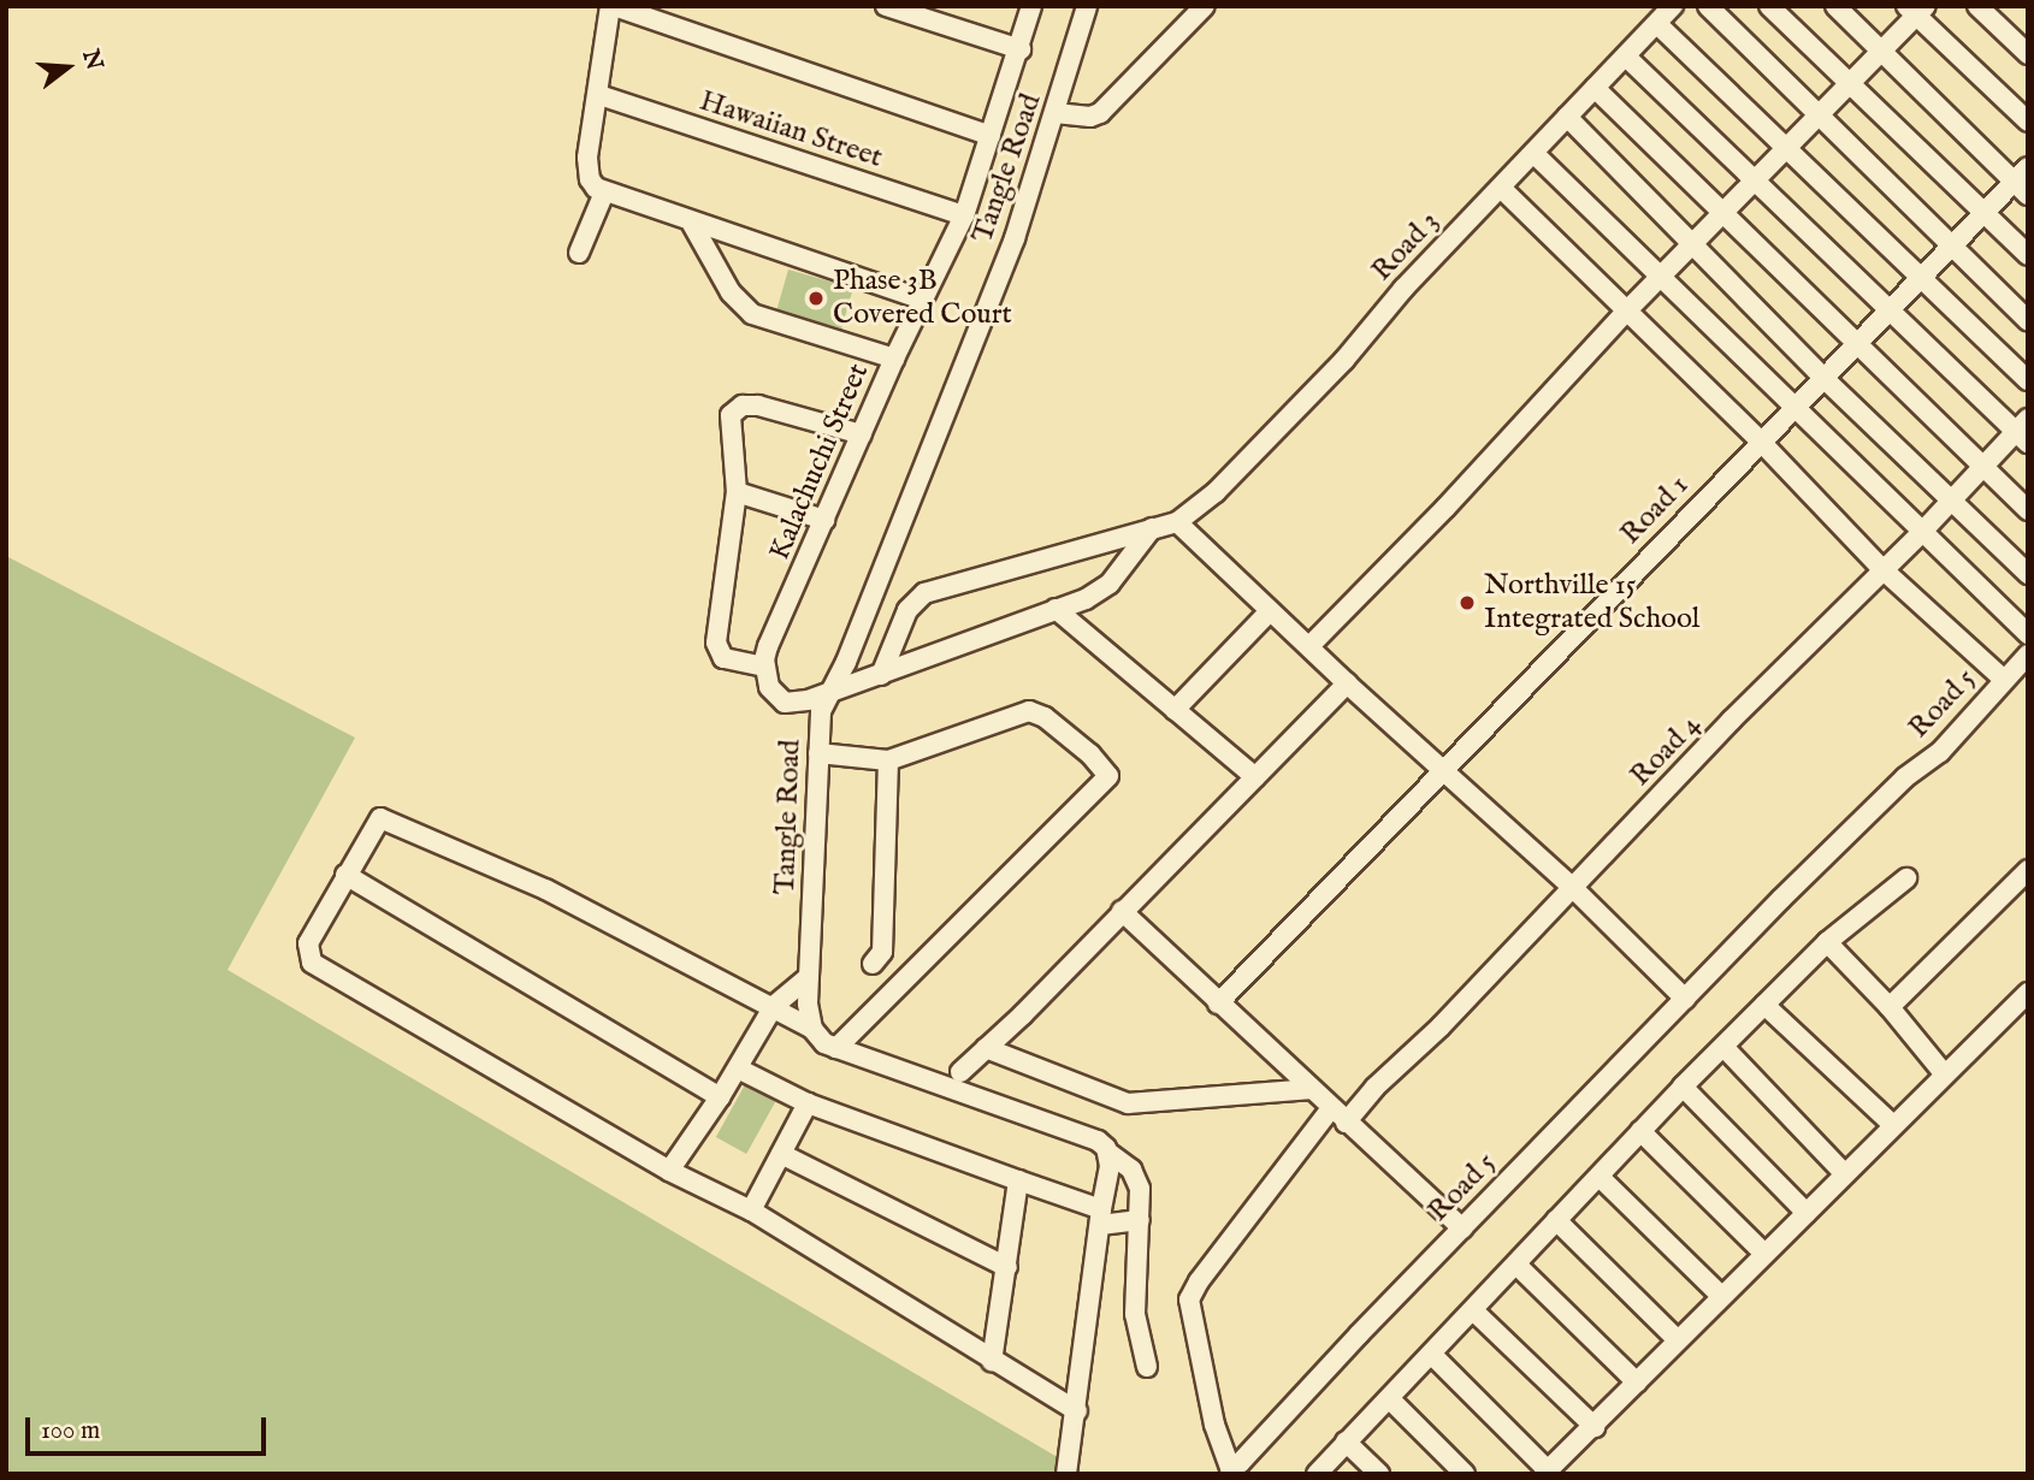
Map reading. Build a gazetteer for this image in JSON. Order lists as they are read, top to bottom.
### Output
{
  "streets": {
    "street": [
      "Hawaiian Street",
      "Tangle Road",
      "Road 3",
      "Kalachuchi Street",
      "Road 1",
      "Road 5",
      "Road 4"
    ]
  },
  "crossings": [
    ["Hawaiian Street", "Kalachuchi Street"]
  ],
  "places": ["Phase 3B Covered Court", "Northville 15 Integrated School"],
  "scale_bar": "100 m",
  "north": "right"
}
